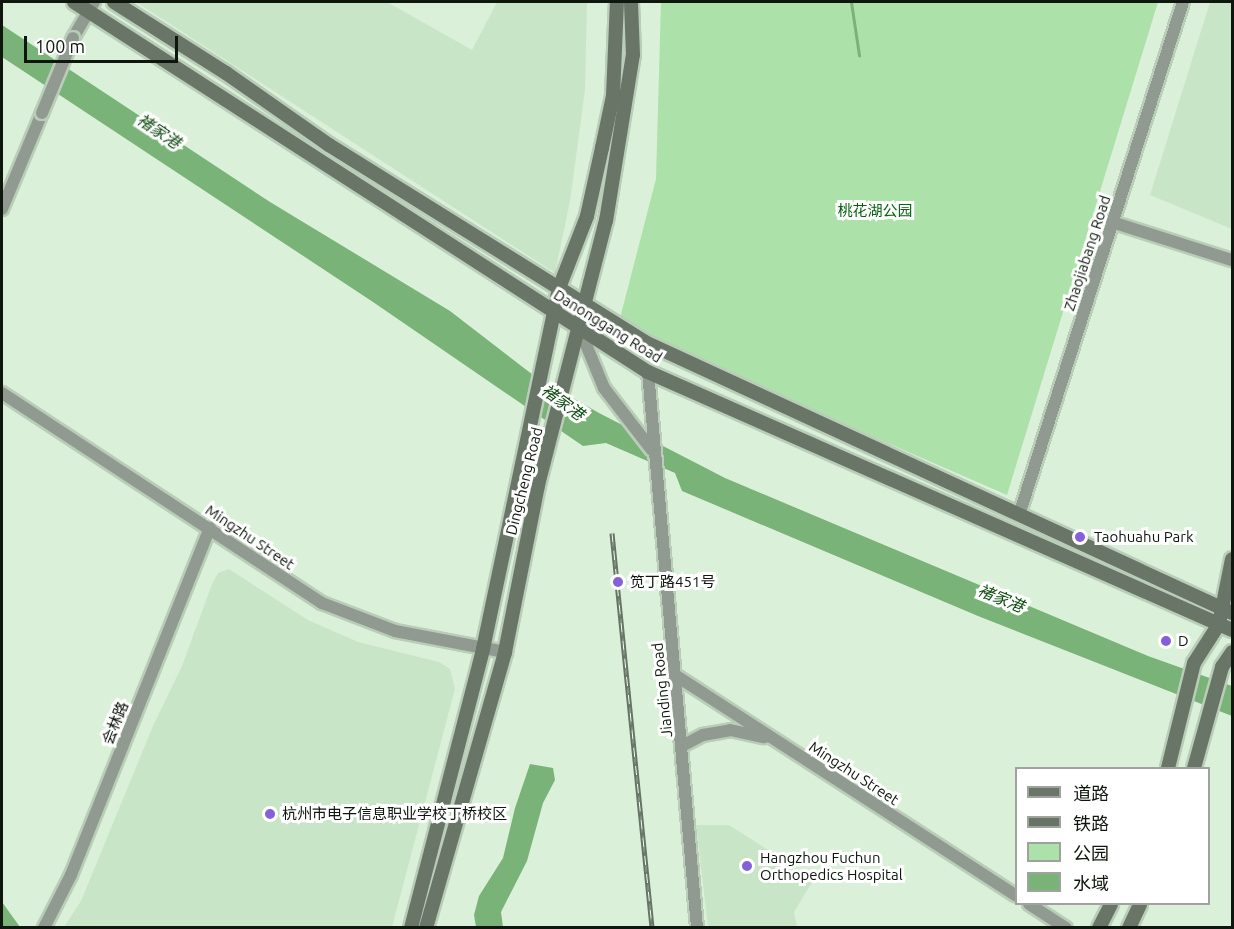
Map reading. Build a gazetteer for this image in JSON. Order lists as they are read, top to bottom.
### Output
{
  "streets": {
    "main road": ["Danonggang Road", "Dingcheng Road"],
    "street": [
      "Zhaojiabang Road",
      "Mingzhu Street",
      "Jianding Road",
      "会林路"
    ]
  },
  "crossings": [
    ["Zhaojiabang Road", "Danonggang Road"],
    ["Danonggang Road", "Dingcheng Road"],
    ["Danonggang Road", "Jianding Road"],
    ["Dingcheng Road", "Mingzhu Street"],
    ["Mingzhu Street", "Jianding Road"],
    ["Mingzhu Street", "会林路"]
  ],
  "water": ["褚家港"],
  "parks": ["桃花湖公园"],
  "places": [
    "Taohuahu Park",
    "笕丁路451号",
    "D",
    "杭州市电子信息职业学校丁桥校区",
    "Hangzhou Fuchun Orthopedics Hospital"
  ],
  "legend": [
    "道路",
    "铁路",
    "公园",
    "水域"
  ],
  "scale_bar": "100 m"
}
